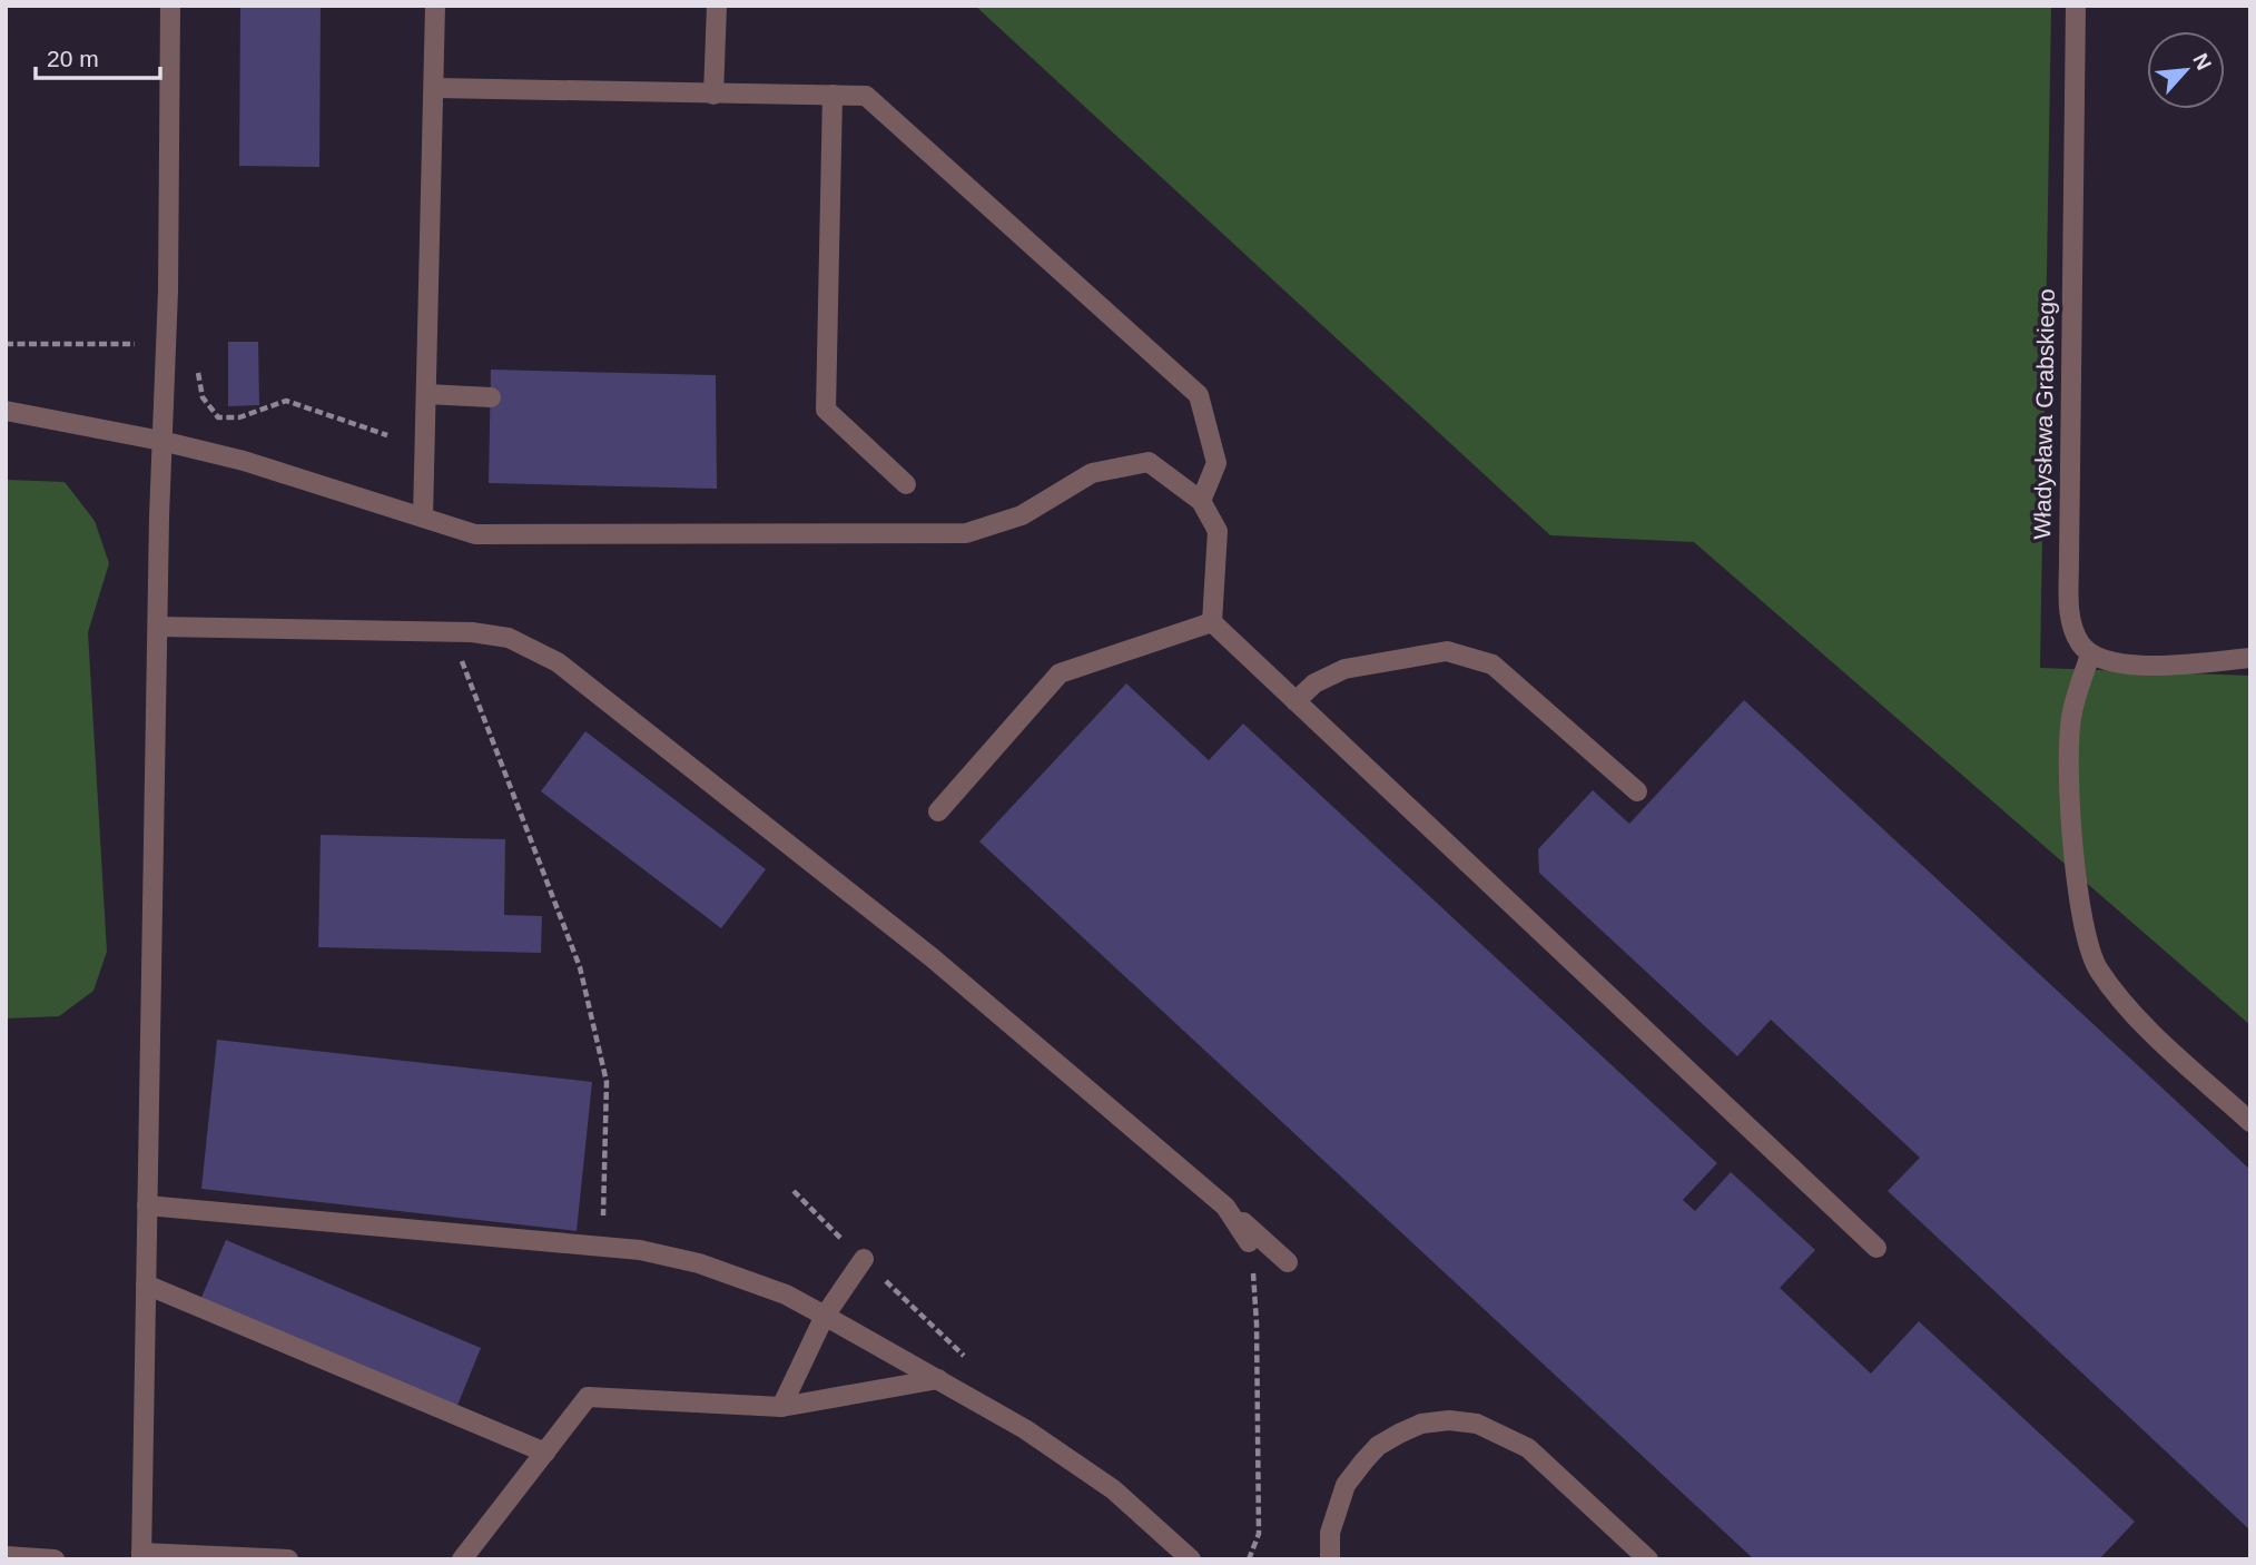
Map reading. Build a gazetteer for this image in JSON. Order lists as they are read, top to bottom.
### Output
{
  "streets": {
    "street": ["Władysława Grabskiego"]
  },
  "scale_bar": "20 m",
  "north": "top right"
}
